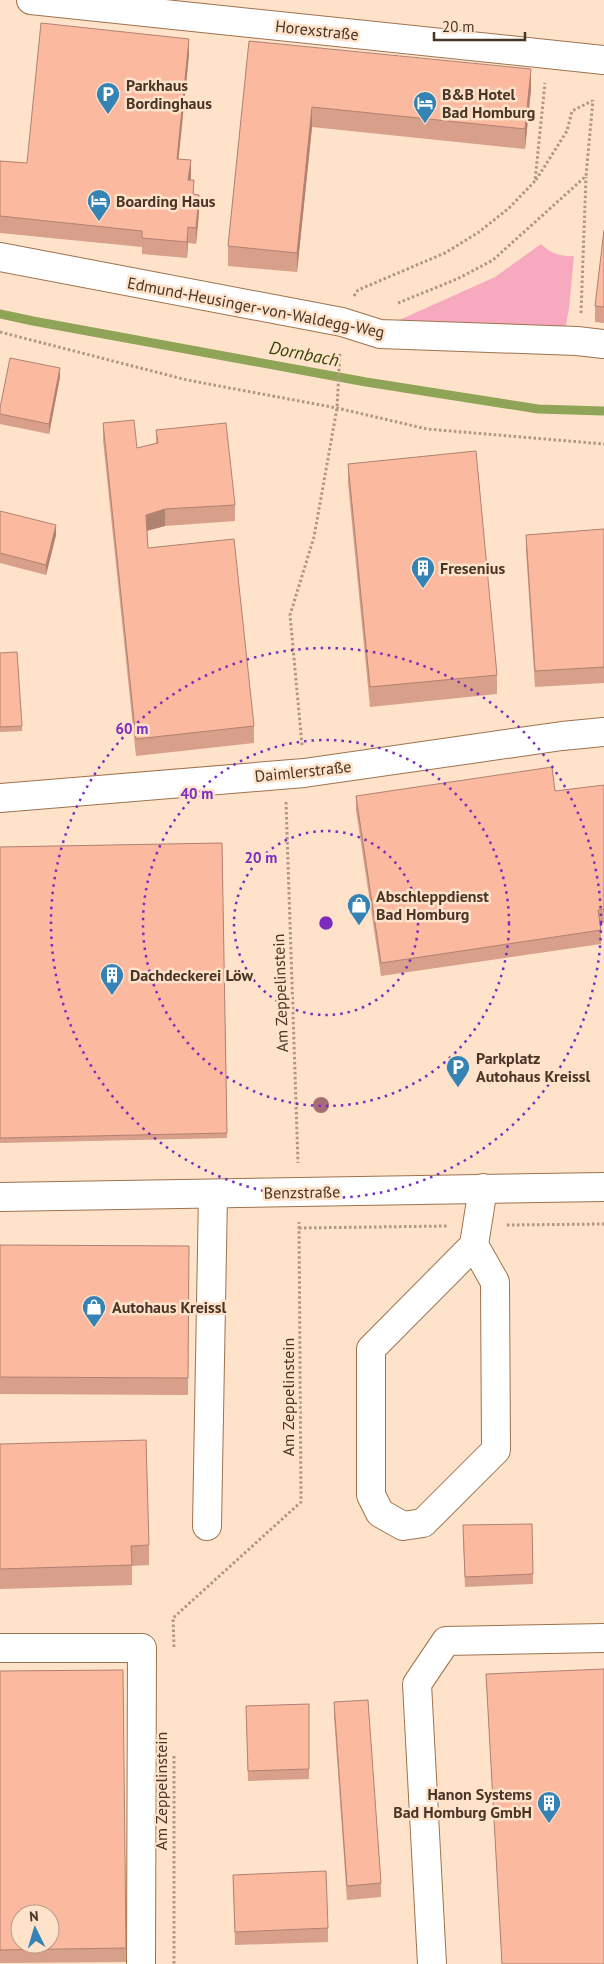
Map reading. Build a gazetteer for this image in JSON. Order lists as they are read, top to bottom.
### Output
{
  "streets": {
    "street": [
      "Horexstraße",
      "Edmund-Heusinger-von-Waldegg-Weg",
      "Daimlerstraße",
      "Benzstraße"
    ],
    "path": ["Am Zeppelinstein"]
  },
  "crossings": [
    ["Edmund-Heusinger-von-Waldegg-Weg", "Am Zeppelinstein"],
    ["Daimlerstraße", "Am Zeppelinstein"],
    ["Am Zeppelinstein", "Benzstraße"]
  ],
  "water": ["Dornbach"],
  "places": {
    "parking": ["Parkhaus Bordinghaus", "Parkplatz Autohaus Kreissl"],
    "hotel": ["B&B Hotel Bad Homburg", "Boarding Haus"],
    "building": ["Fresenius", "Dachdeckerei Löw", "Hanon Systems Bad Homburg GmbH"],
    "shop": ["Abschleppdienst Bad Homburg", "Autohaus Kreissl"]
  },
  "scale_bar": "20 m",
  "north": "top",
  "rings": ["60 m", "40 m", "20 m"]
}
